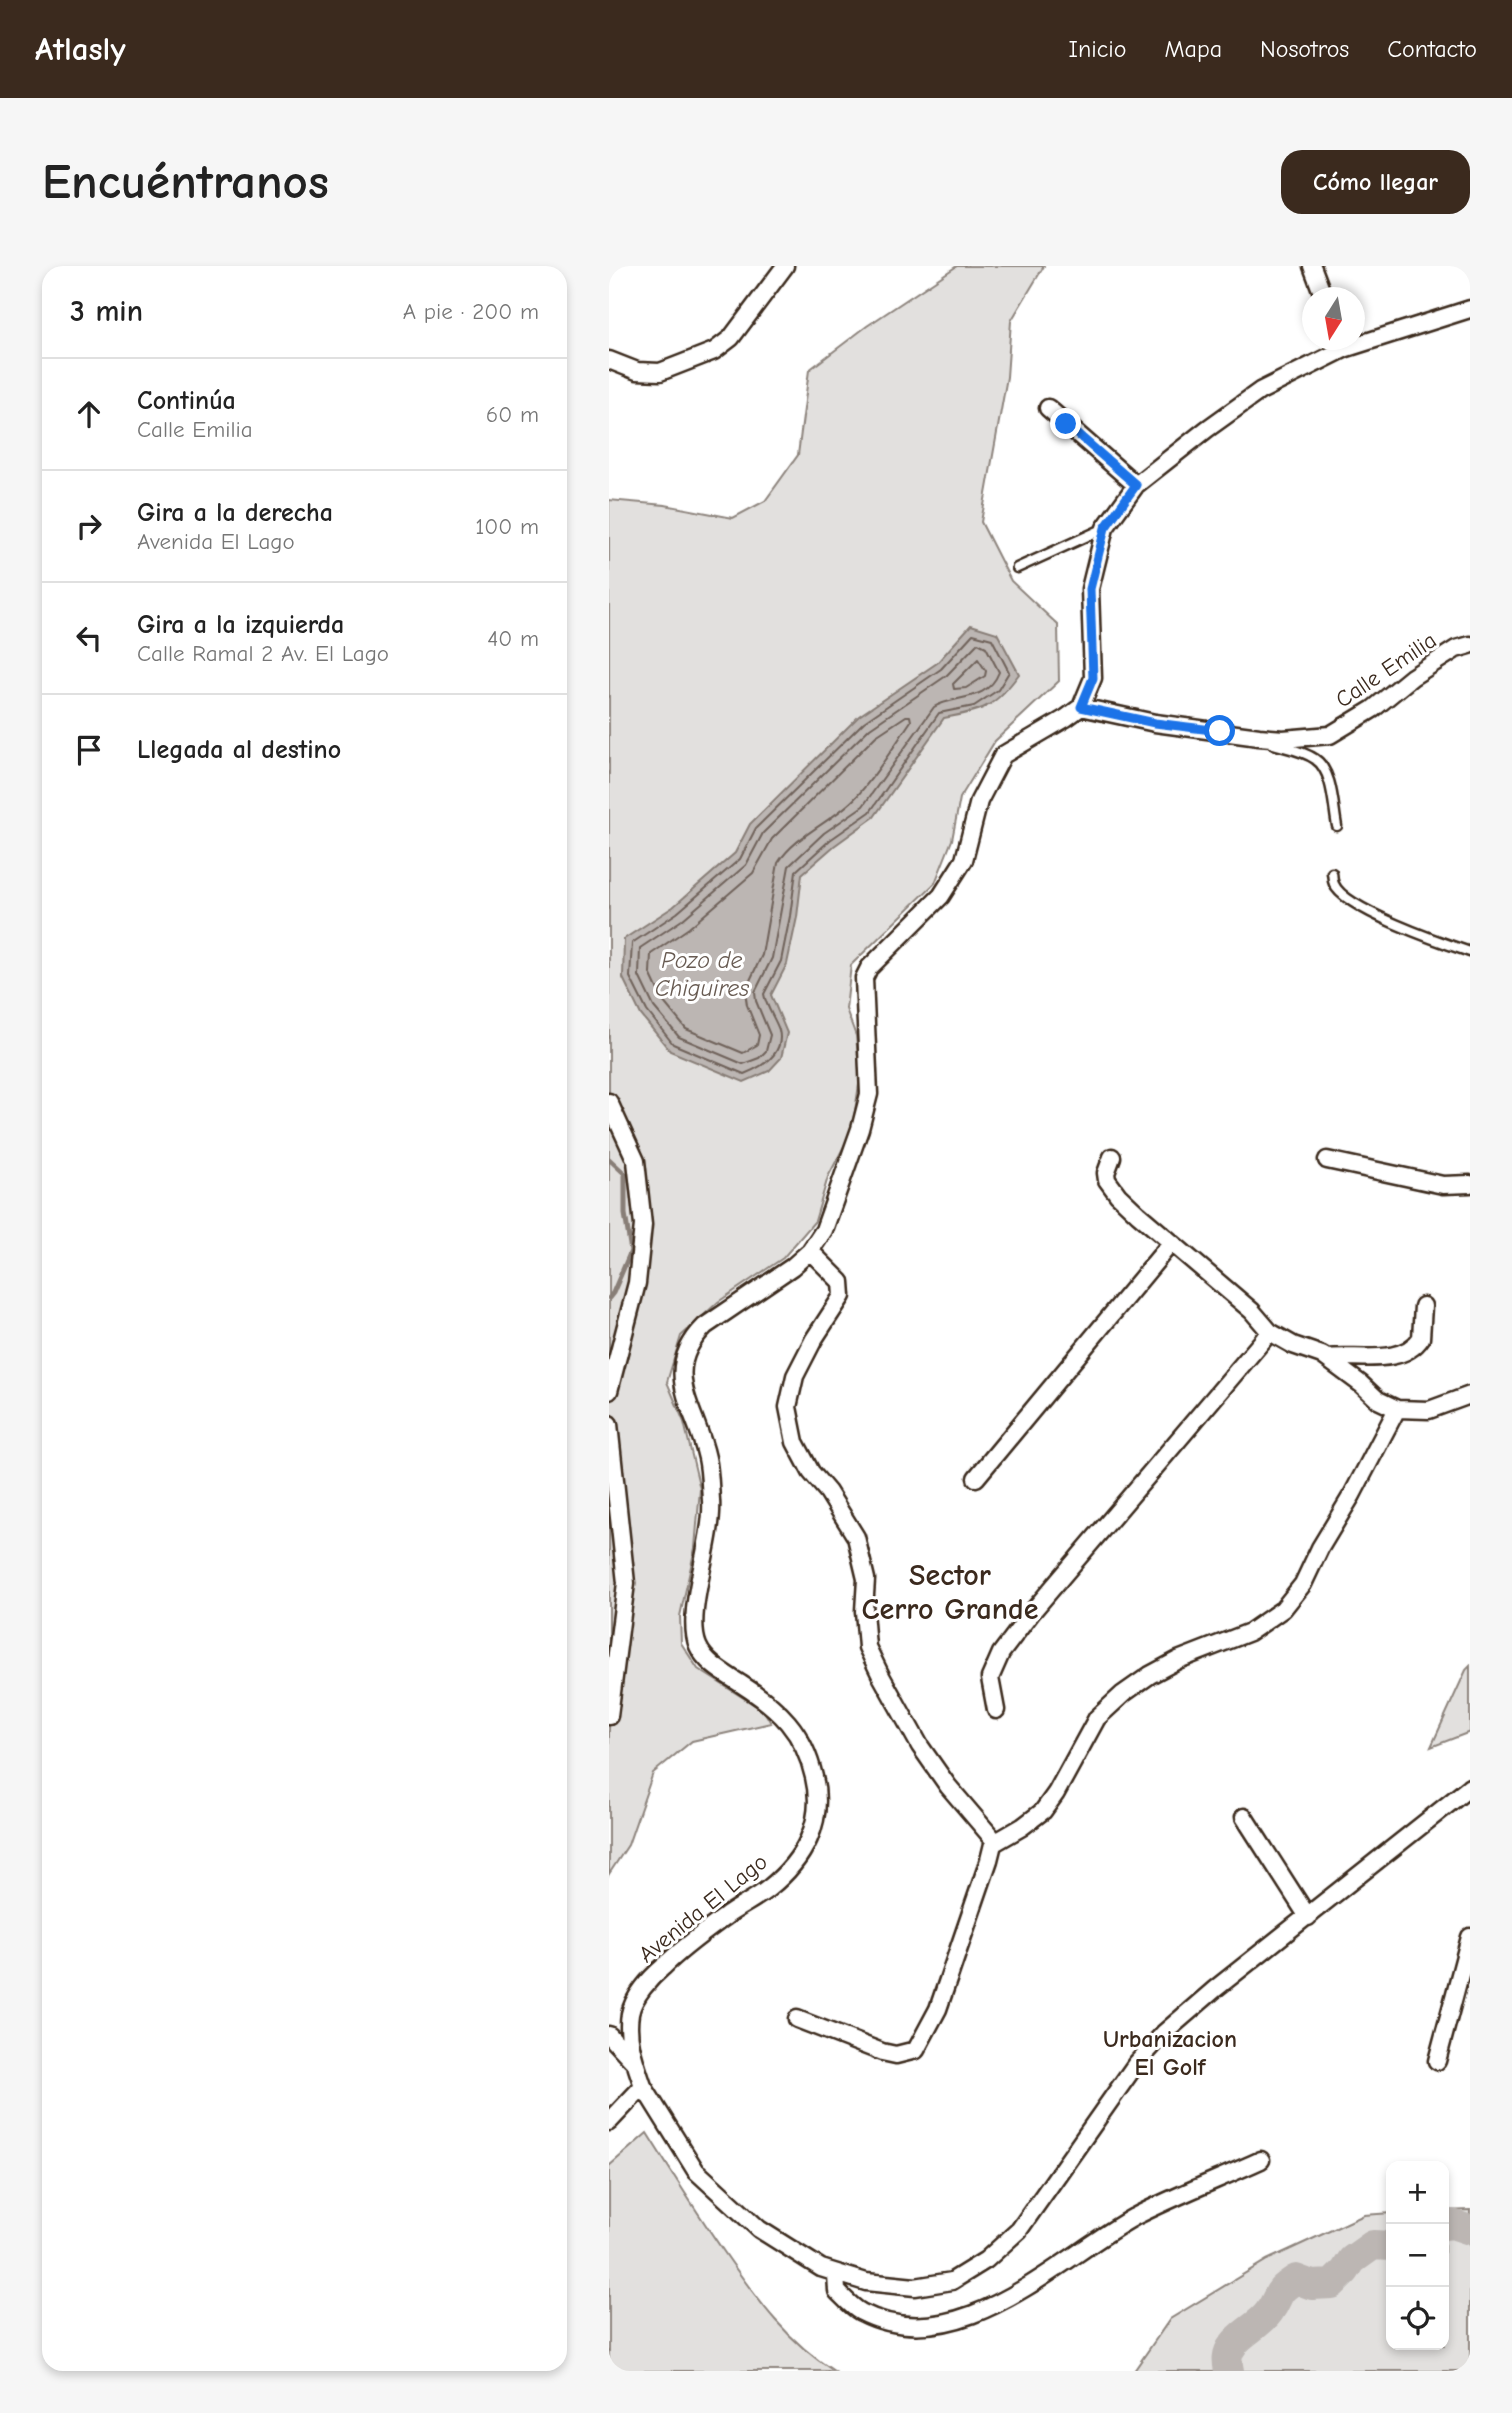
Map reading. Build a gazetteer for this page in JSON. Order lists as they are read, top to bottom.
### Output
{
  "streets": {
    "street": ["Calle Emilia", "Avenida El Lago"]
  },
  "crossings": [
    ["Calle Emilia", "Avenida El Lago"]
  ],
  "districts": ["Sector Cerro Grande", "Urbanizacion El Golf"],
  "water": ["Pozo de Chiguires"],
  "north": "bottom",
  "page": {
    "header": "Atlasly",
    "nav": [
      "Inicio",
      "Mapa",
      "Nosotros",
      "Contacto"
    ],
    "buttons": "Cómo llegar",
    "title": "Encuéntranos",
    "heading": ["3 min", "A pie · 200 m"],
    "list": [
      ["Continúa", "Calle Emilia", "60 m"],
      ["Gira a la derecha", "Avenida El Lago", "100 m"],
      ["Gira a la izquierda", "Calle Ramal 2 Av. El Lago", "40 m"],
      "Llegada al destino"
    ],
    "map_buttons": ["+", "−"]
  }
}
